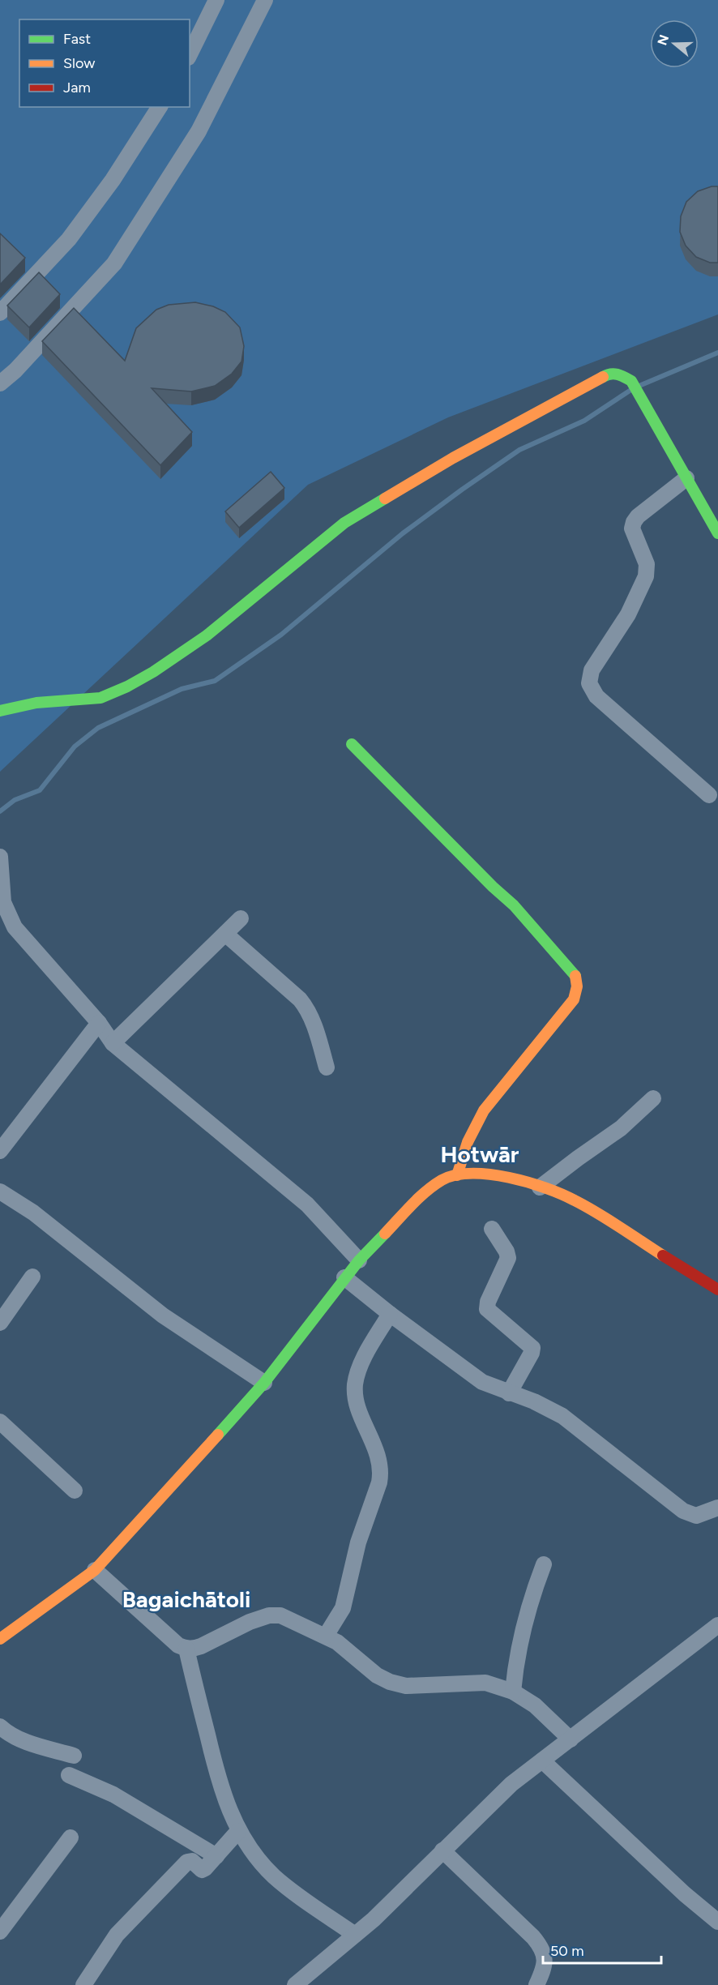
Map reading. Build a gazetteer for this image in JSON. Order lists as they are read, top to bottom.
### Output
{
  "districts": ["Hotwār", "Bagaichātoli"],
  "legend": ["Fast", "Slow", "Jam"],
  "scale_bar": "50 m",
  "north": "left"
}
